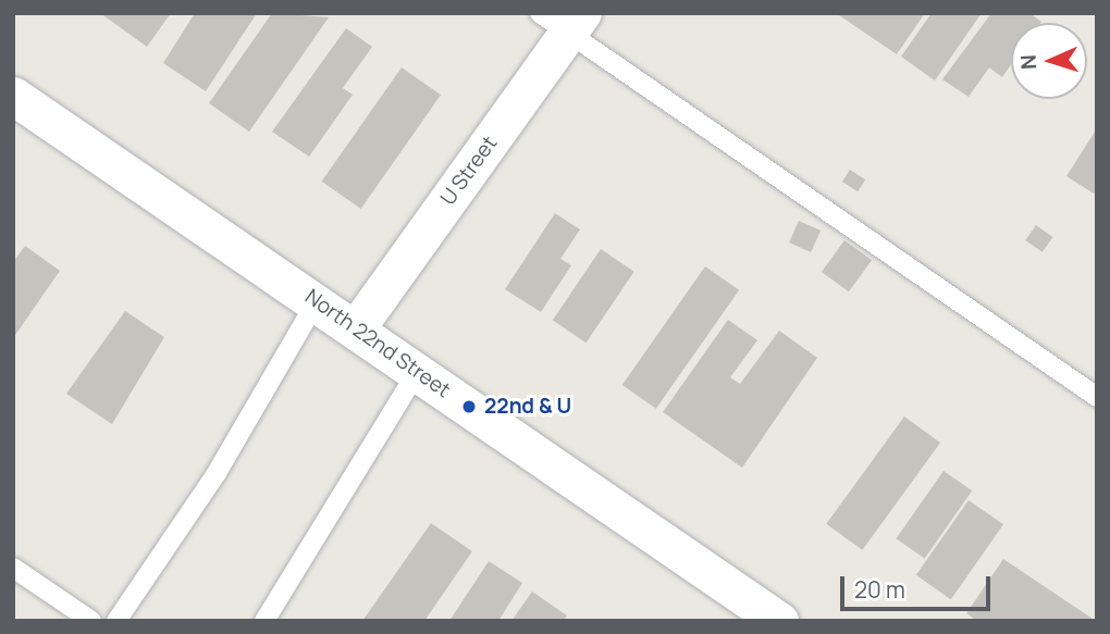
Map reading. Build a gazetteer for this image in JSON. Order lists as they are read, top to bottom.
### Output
{
  "streets": {
    "street": ["U Street", "North 22nd Street"]
  },
  "crossings": [
    ["U Street", "North 22nd Street"]
  ],
  "places": ["22nd & U"],
  "scale_bar": "20 m",
  "north": "left"
}
